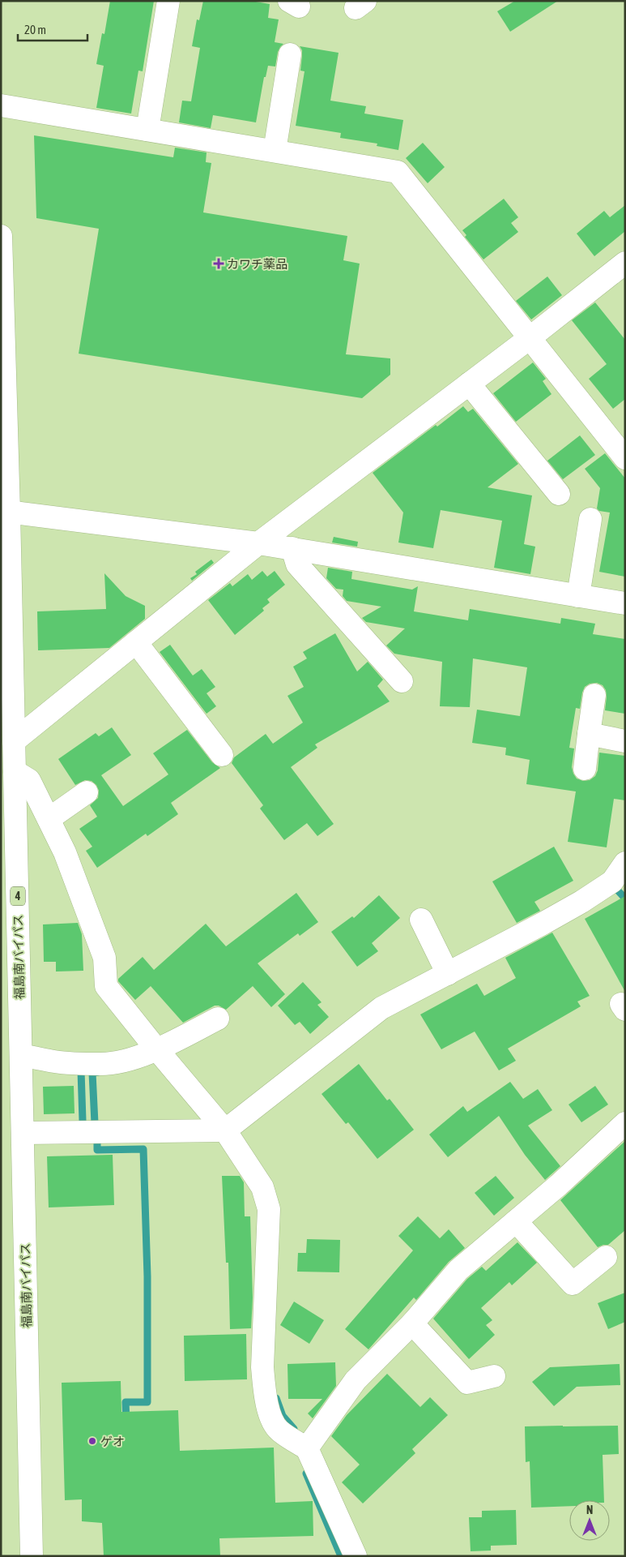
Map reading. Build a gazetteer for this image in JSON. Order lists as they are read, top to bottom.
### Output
{
  "streets": {
    "main road": ["4", "福島南バイパス"]
  },
  "places": {
    "health": ["カワチ薬品"],
    "other": ["ゲオ"]
  },
  "scale_bar": "20 m",
  "north": "top"
}
